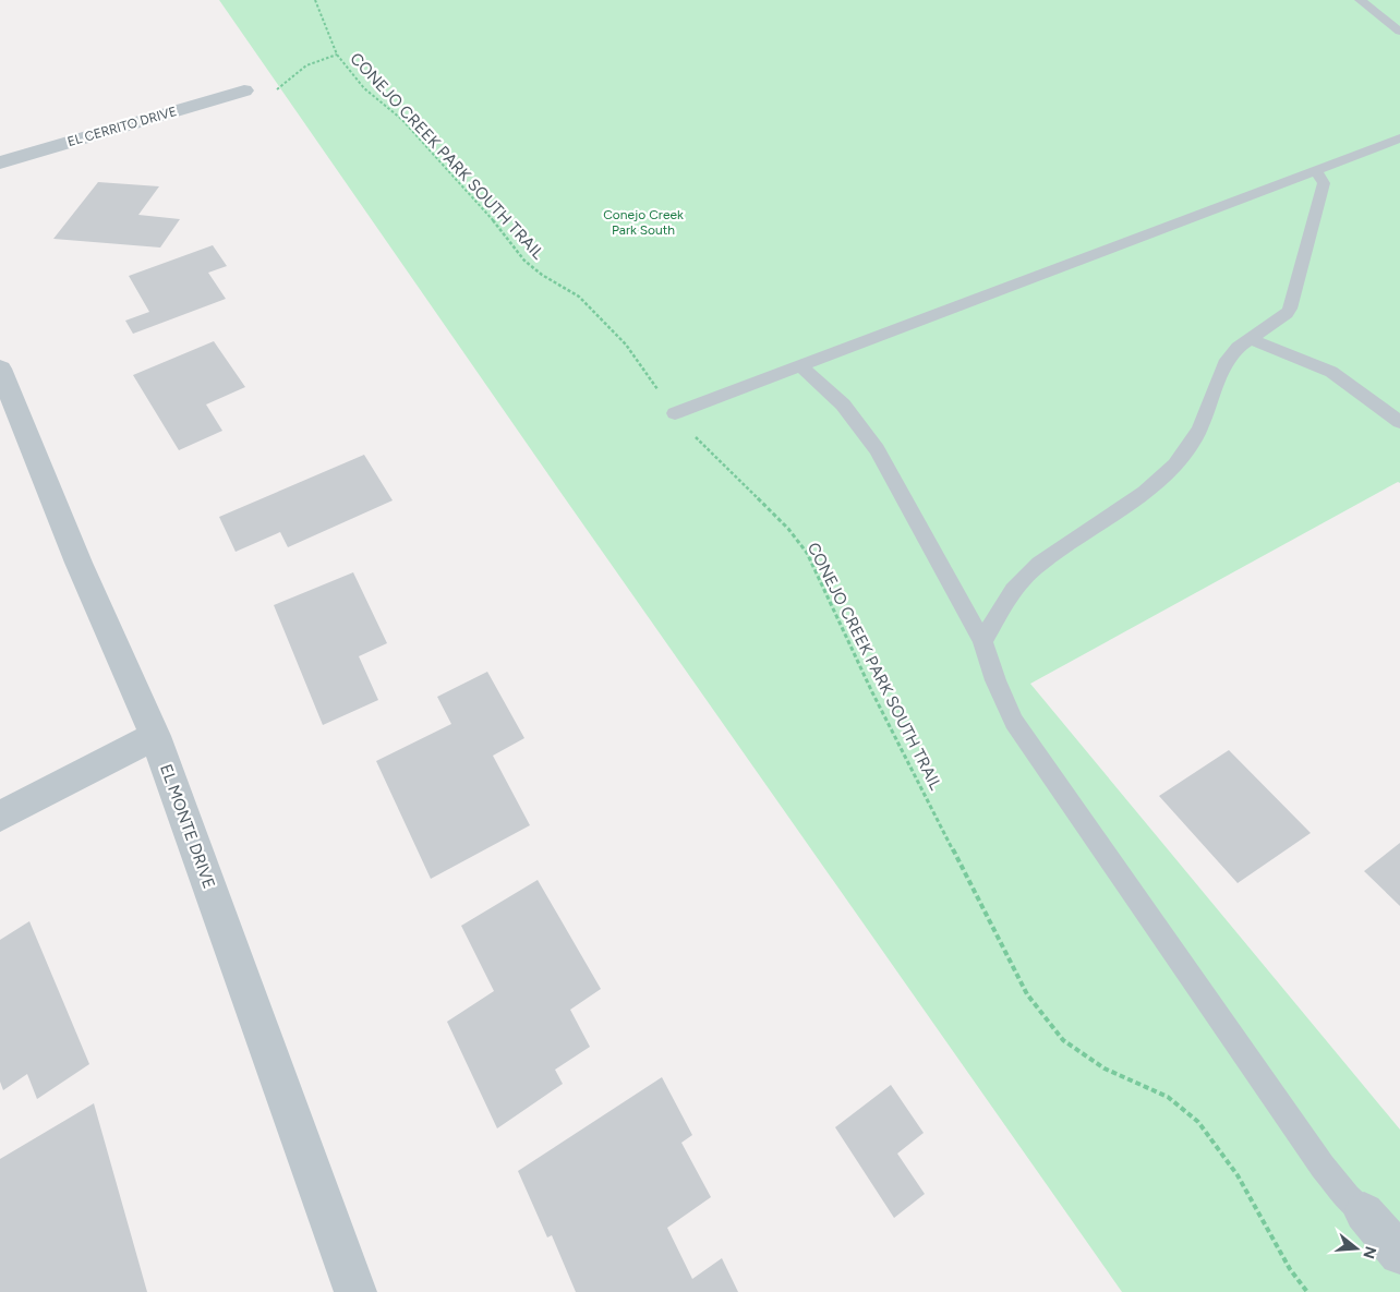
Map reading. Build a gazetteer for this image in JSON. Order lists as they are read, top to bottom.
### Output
{
  "streets": {
    "street": ["EL CERRITO DRIVE", "EL MONTE DRIVE"],
    "path": ["CONEJO CREEK PARK SOUTH TRAIL"]
  },
  "parks": ["Conejo Creek Park South"],
  "north": "right"
}
